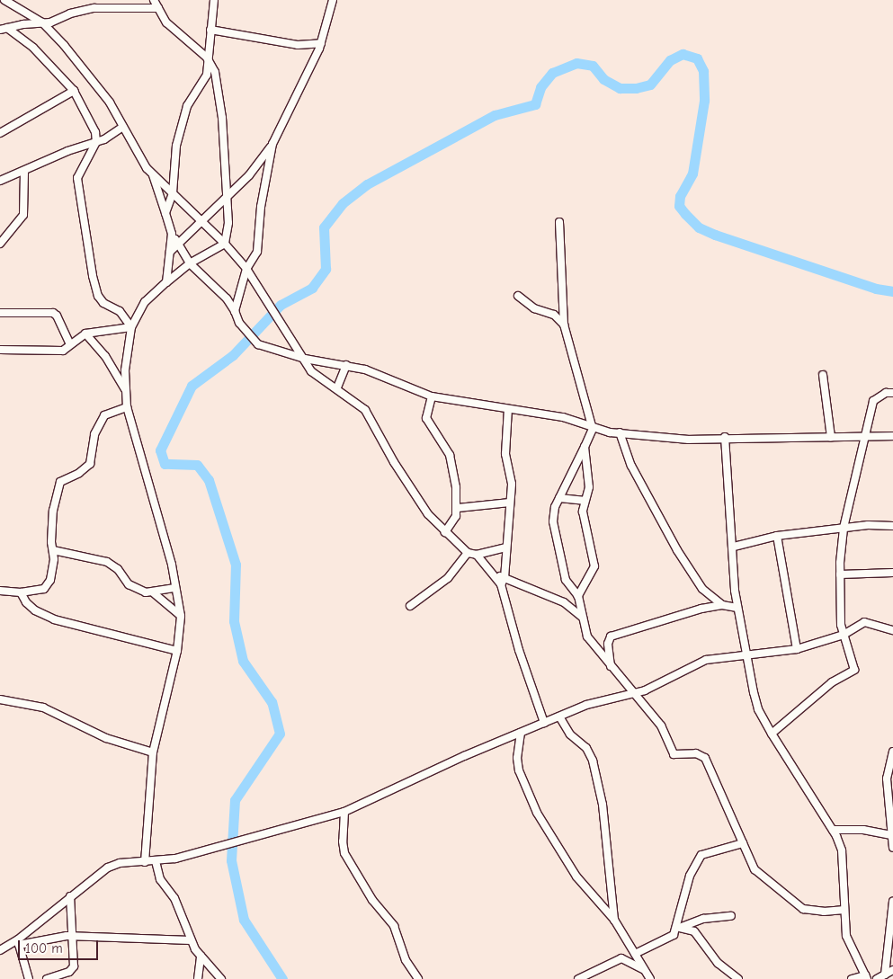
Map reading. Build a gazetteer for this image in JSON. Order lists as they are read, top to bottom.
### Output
{
  "scale_bar": "100 m"
}
